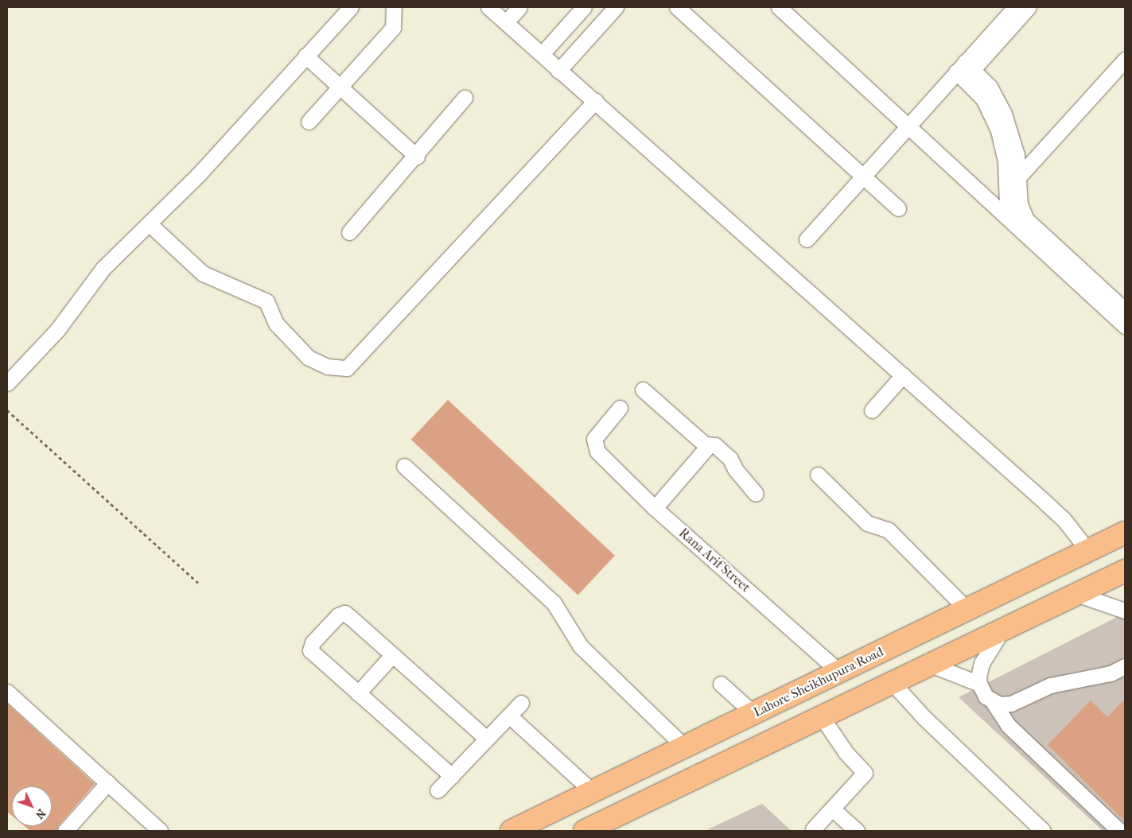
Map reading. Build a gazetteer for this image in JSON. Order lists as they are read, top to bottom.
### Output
{
  "streets": {
    "highway": ["Lahore Sheikhupura Road"],
    "street": ["Rana Arif Street"]
  },
  "crossings": [
    ["Rana Arif Street", "Lahore Sheikhupura Road"]
  ],
  "north": "bottom right"
}
